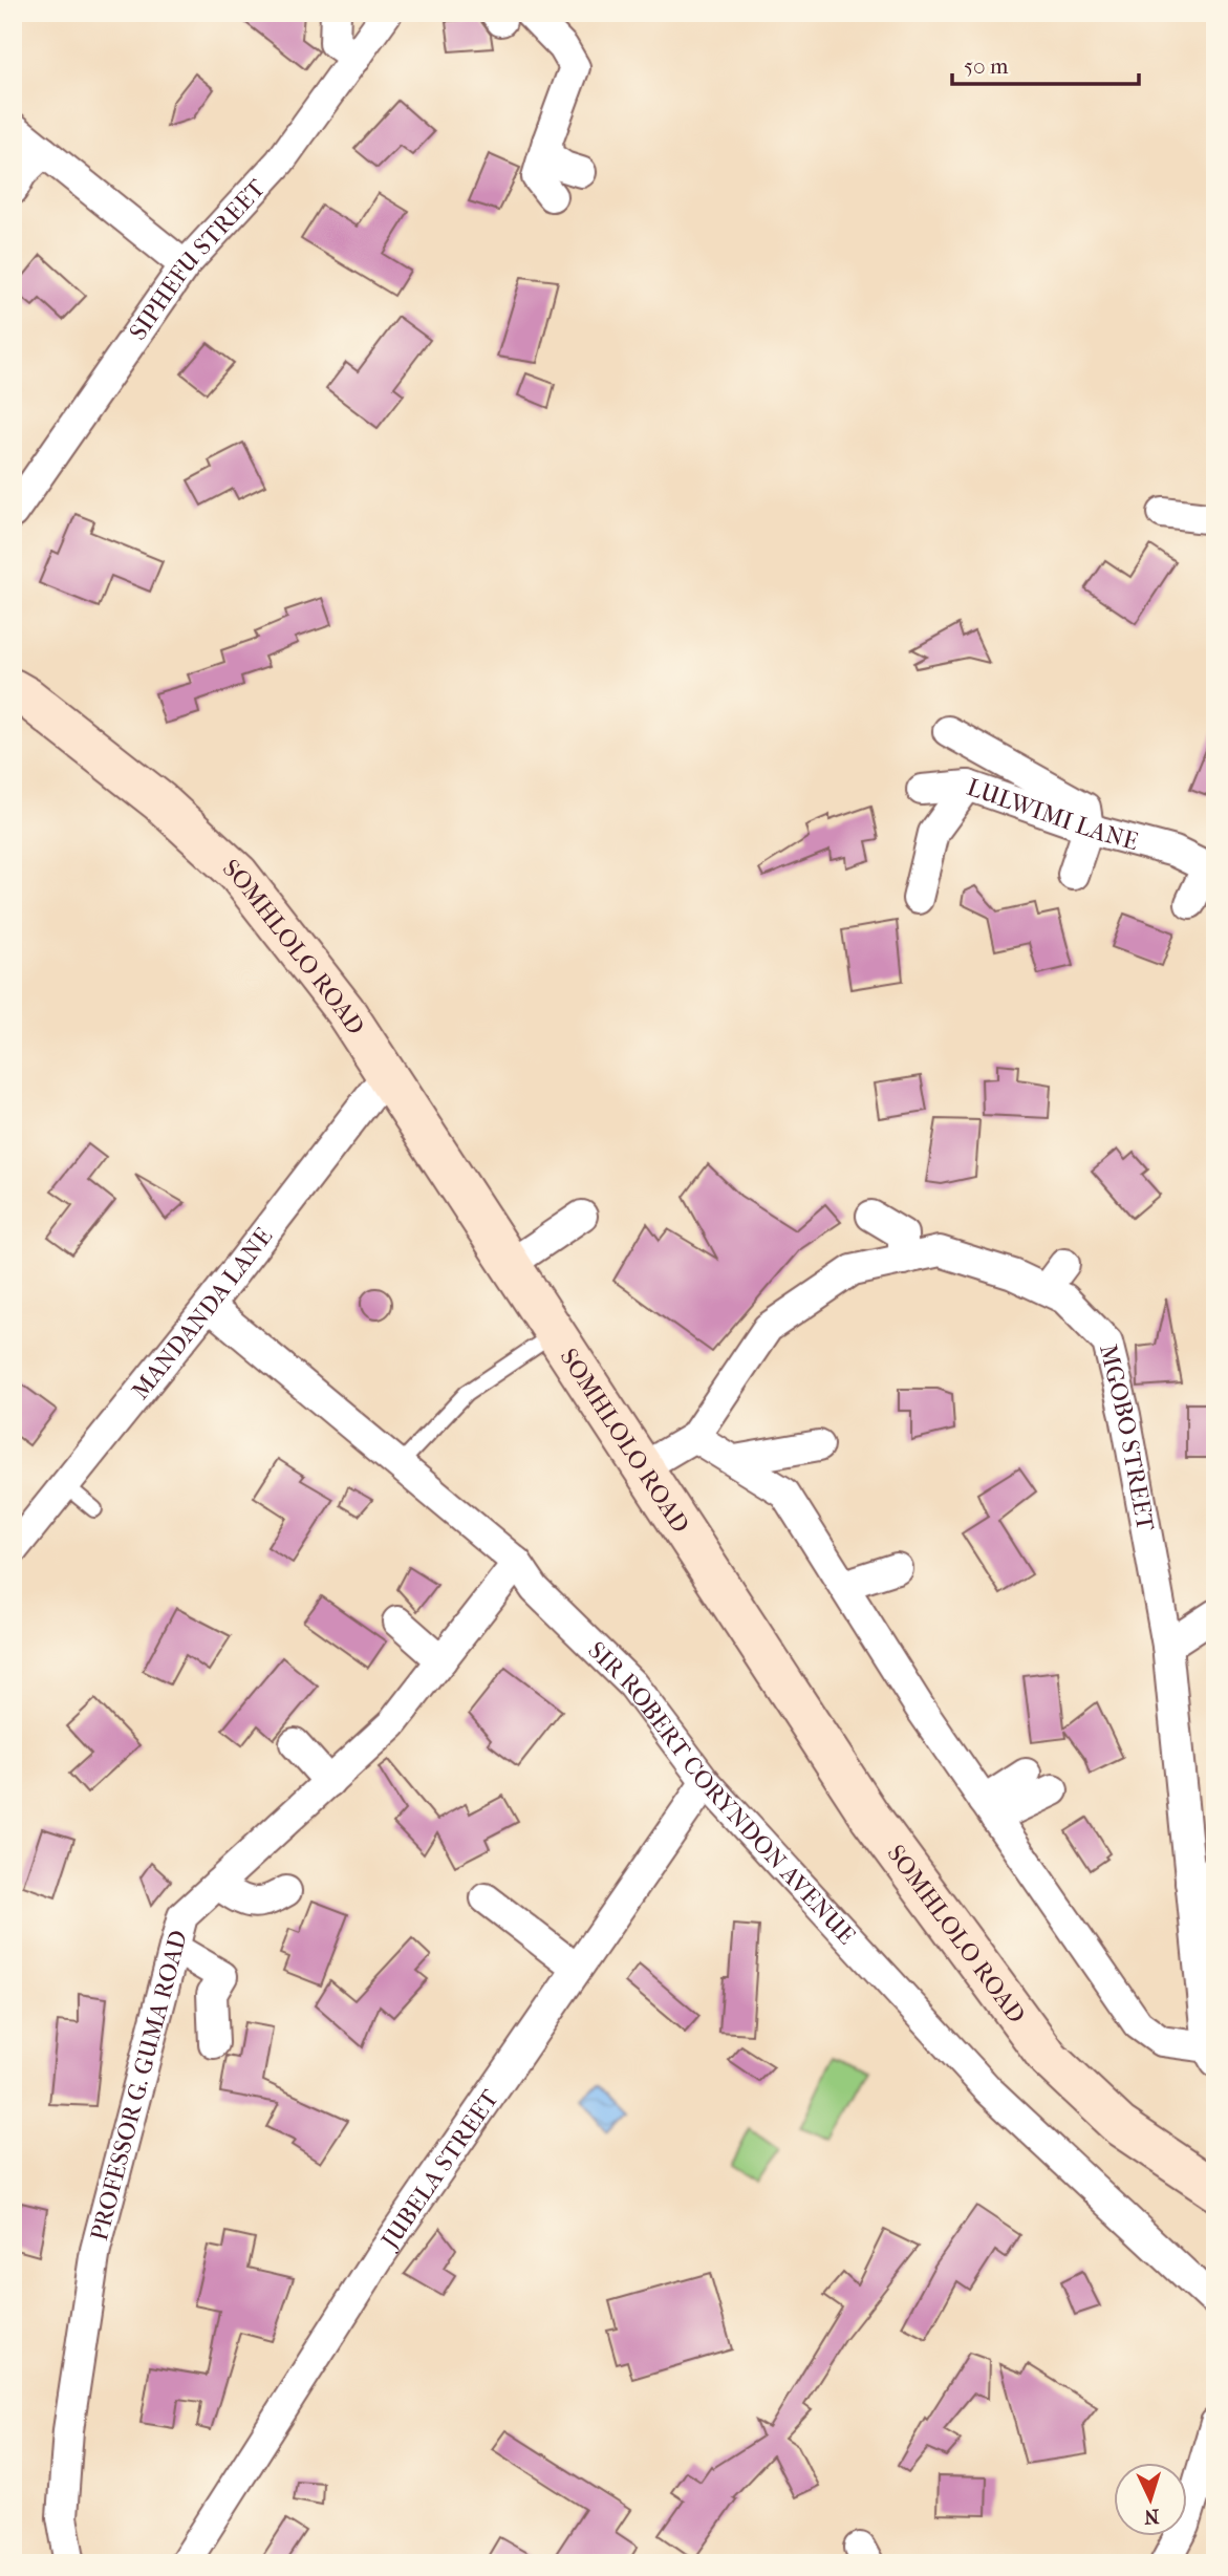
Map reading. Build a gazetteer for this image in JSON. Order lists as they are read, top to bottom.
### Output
{
  "streets": {
    "main road": ["SOMHLOLO ROAD"],
    "street": [
      "SIPHEFU STREET",
      "LULWIMI LANE",
      "MANDANDA LANE",
      "MGOBO STREET",
      "SIR ROBERT CORYNDON AVENUE",
      "PROFESSOR G. GUMA ROAD",
      "JUBELA STREET"
    ]
  },
  "crossings": [
    ["SOMHLOLO ROAD", "MANDANDA LANE"],
    ["SOMHLOLO ROAD", "MGOBO STREET"],
    ["MANDANDA LANE", "SIR ROBERT CORYNDON AVENUE"],
    ["SIR ROBERT CORYNDON AVENUE", "PROFESSOR G. GUMA ROAD"],
    ["SIR ROBERT CORYNDON AVENUE", "JUBELA STREET"]
  ],
  "scale_bar": "50 m",
  "north": "bottom"
}
